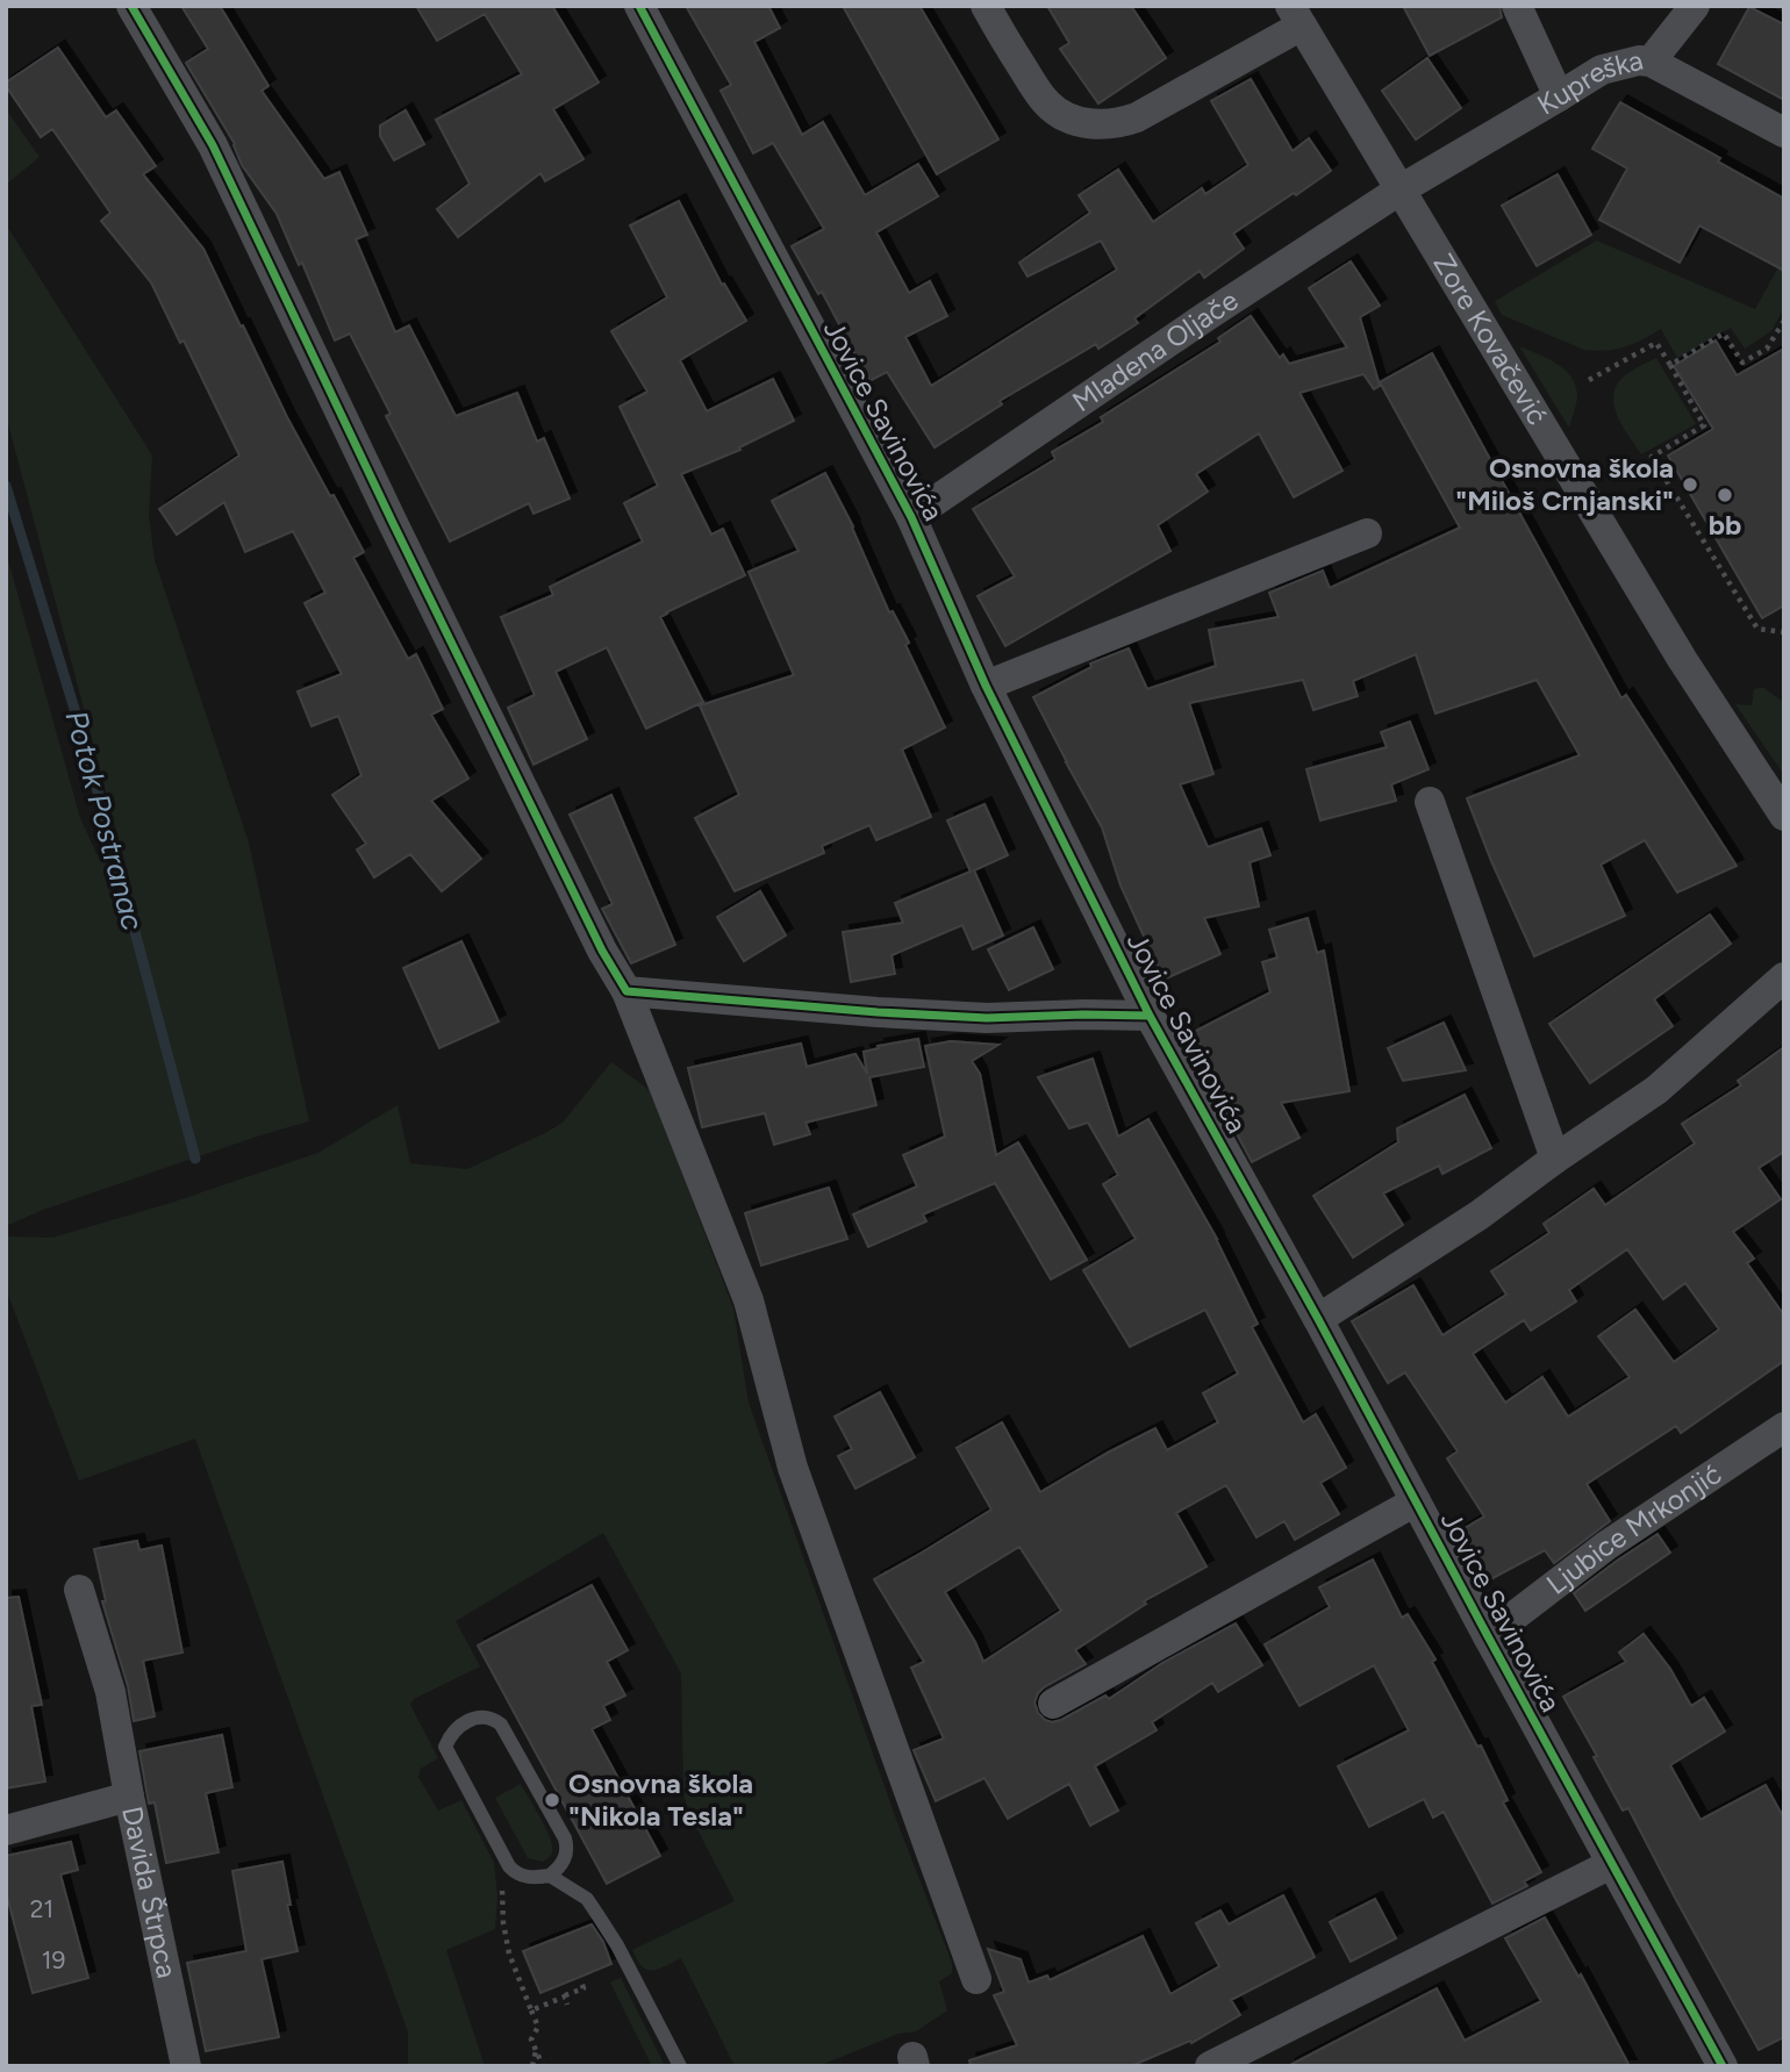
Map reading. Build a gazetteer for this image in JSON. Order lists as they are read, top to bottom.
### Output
{
  "streets": {
    "street": [
      "Kupreška",
      "Zore Kovačević",
      "Mladena Oljače",
      "Jovice Savinovića",
      "Ljubice Mrkonjić",
      "Davida Štrpca"
    ]
  },
  "crossings": [
    ["Kupreška", "Zore Kovačević"],
    ["Kupreška", "Mladena Oljače"],
    ["Zore Kovačević", "Mladena Oljače"],
    ["Mladena Oljače", "Jovice Savinovića"],
    ["Jovice Savinovića", "Ljubice Mrkonjić"]
  ],
  "water": ["Potok Postranac"],
  "places": ["Osnovna škola \"Miloš Crnjanski\"", "bb", "Osnovna škola \"Nikola Tesla\""],
  "house_numbers": ["21", "19"]
}
